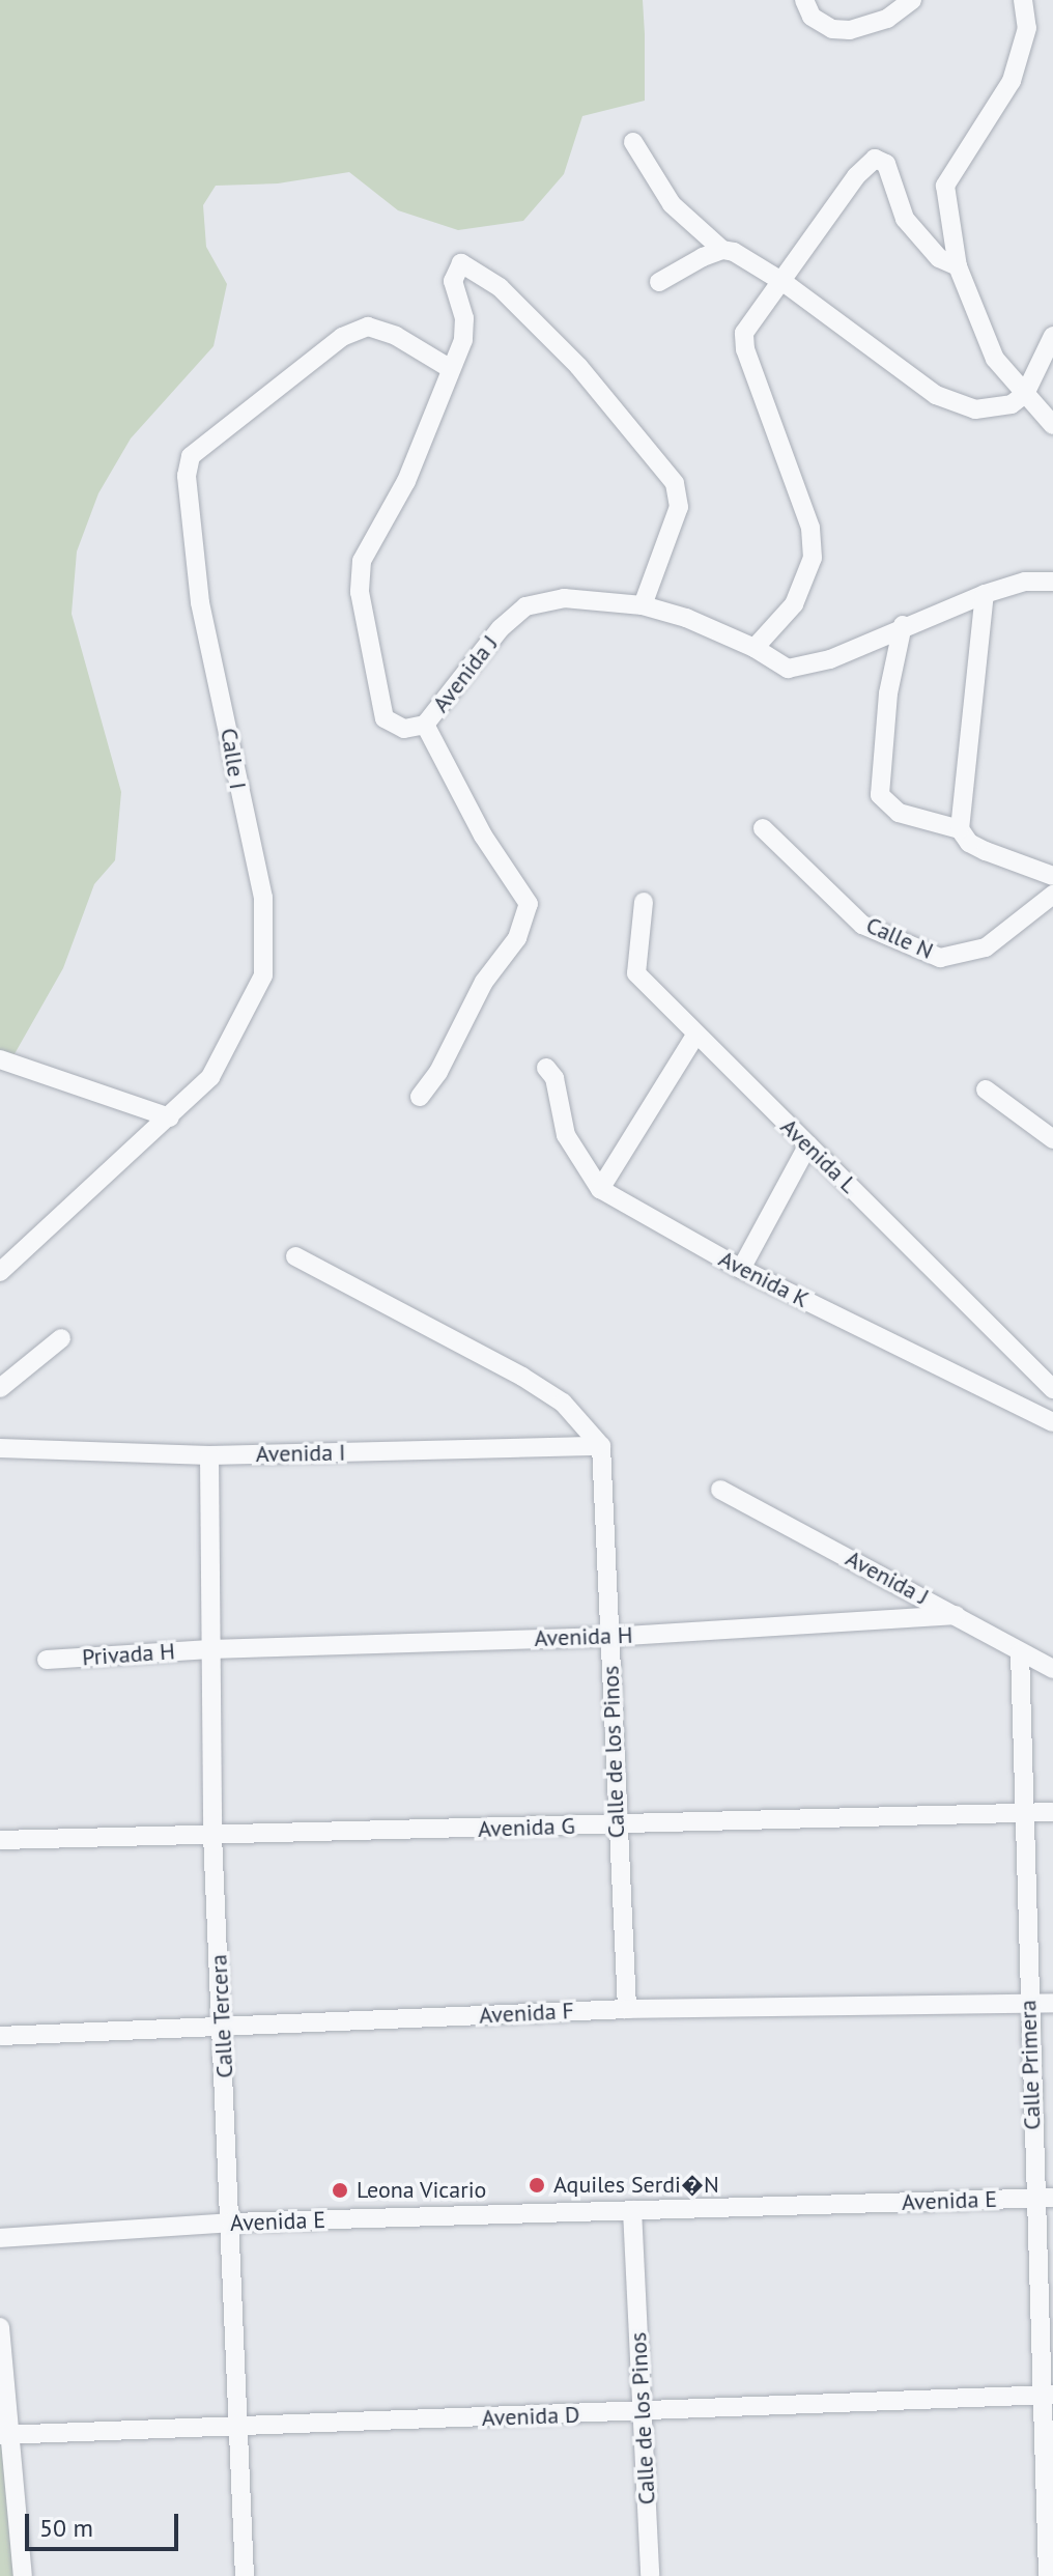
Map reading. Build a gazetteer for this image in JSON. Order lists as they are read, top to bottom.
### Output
{
  "streets": {
    "street": [
      "Avenida J",
      "Calle I",
      "Calle N",
      "Avenida L",
      "Avenida K",
      "Avenida I",
      "Avenida H",
      "Privada H",
      "Calle de los Pinos",
      "Avenida G",
      "Avenida F",
      "Calle Tercera",
      "Calle Primera",
      "Avenida E",
      "Avenida D"
    ]
  },
  "crossings": [
    ["Avenida J", "Calle I"],
    ["Avenida J", "Avenida H"],
    ["Avenida J", "Calle Primera"],
    ["Avenida I", "Calle de los Pinos"],
    ["Avenida I", "Calle Tercera"],
    ["Avenida H", "Privada H"],
    ["Avenida H", "Calle de los Pinos"],
    ["Avenida H", "Calle Tercera"],
    ["Privada H", "Calle Tercera"],
    ["Calle de los Pinos", "Avenida G"],
    ["Calle de los Pinos", "Avenida F"],
    ["Calle de los Pinos", "Avenida E"],
    ["Calle de los Pinos", "Avenida D"],
    ["Avenida G", "Calle Tercera"],
    ["Avenida G", "Calle Primera"],
    ["Avenida F", "Calle Tercera"],
    ["Avenida F", "Calle Primera"],
    ["Calle Tercera", "Avenida E"],
    ["Calle Tercera", "Avenida D"],
    ["Calle Primera", "Avenida E"],
    ["Calle Primera", "Avenida D"]
  ],
  "places": ["Aquiles Serdi�N", "Leona Vicario"],
  "scale_bar": "50 m"
}
